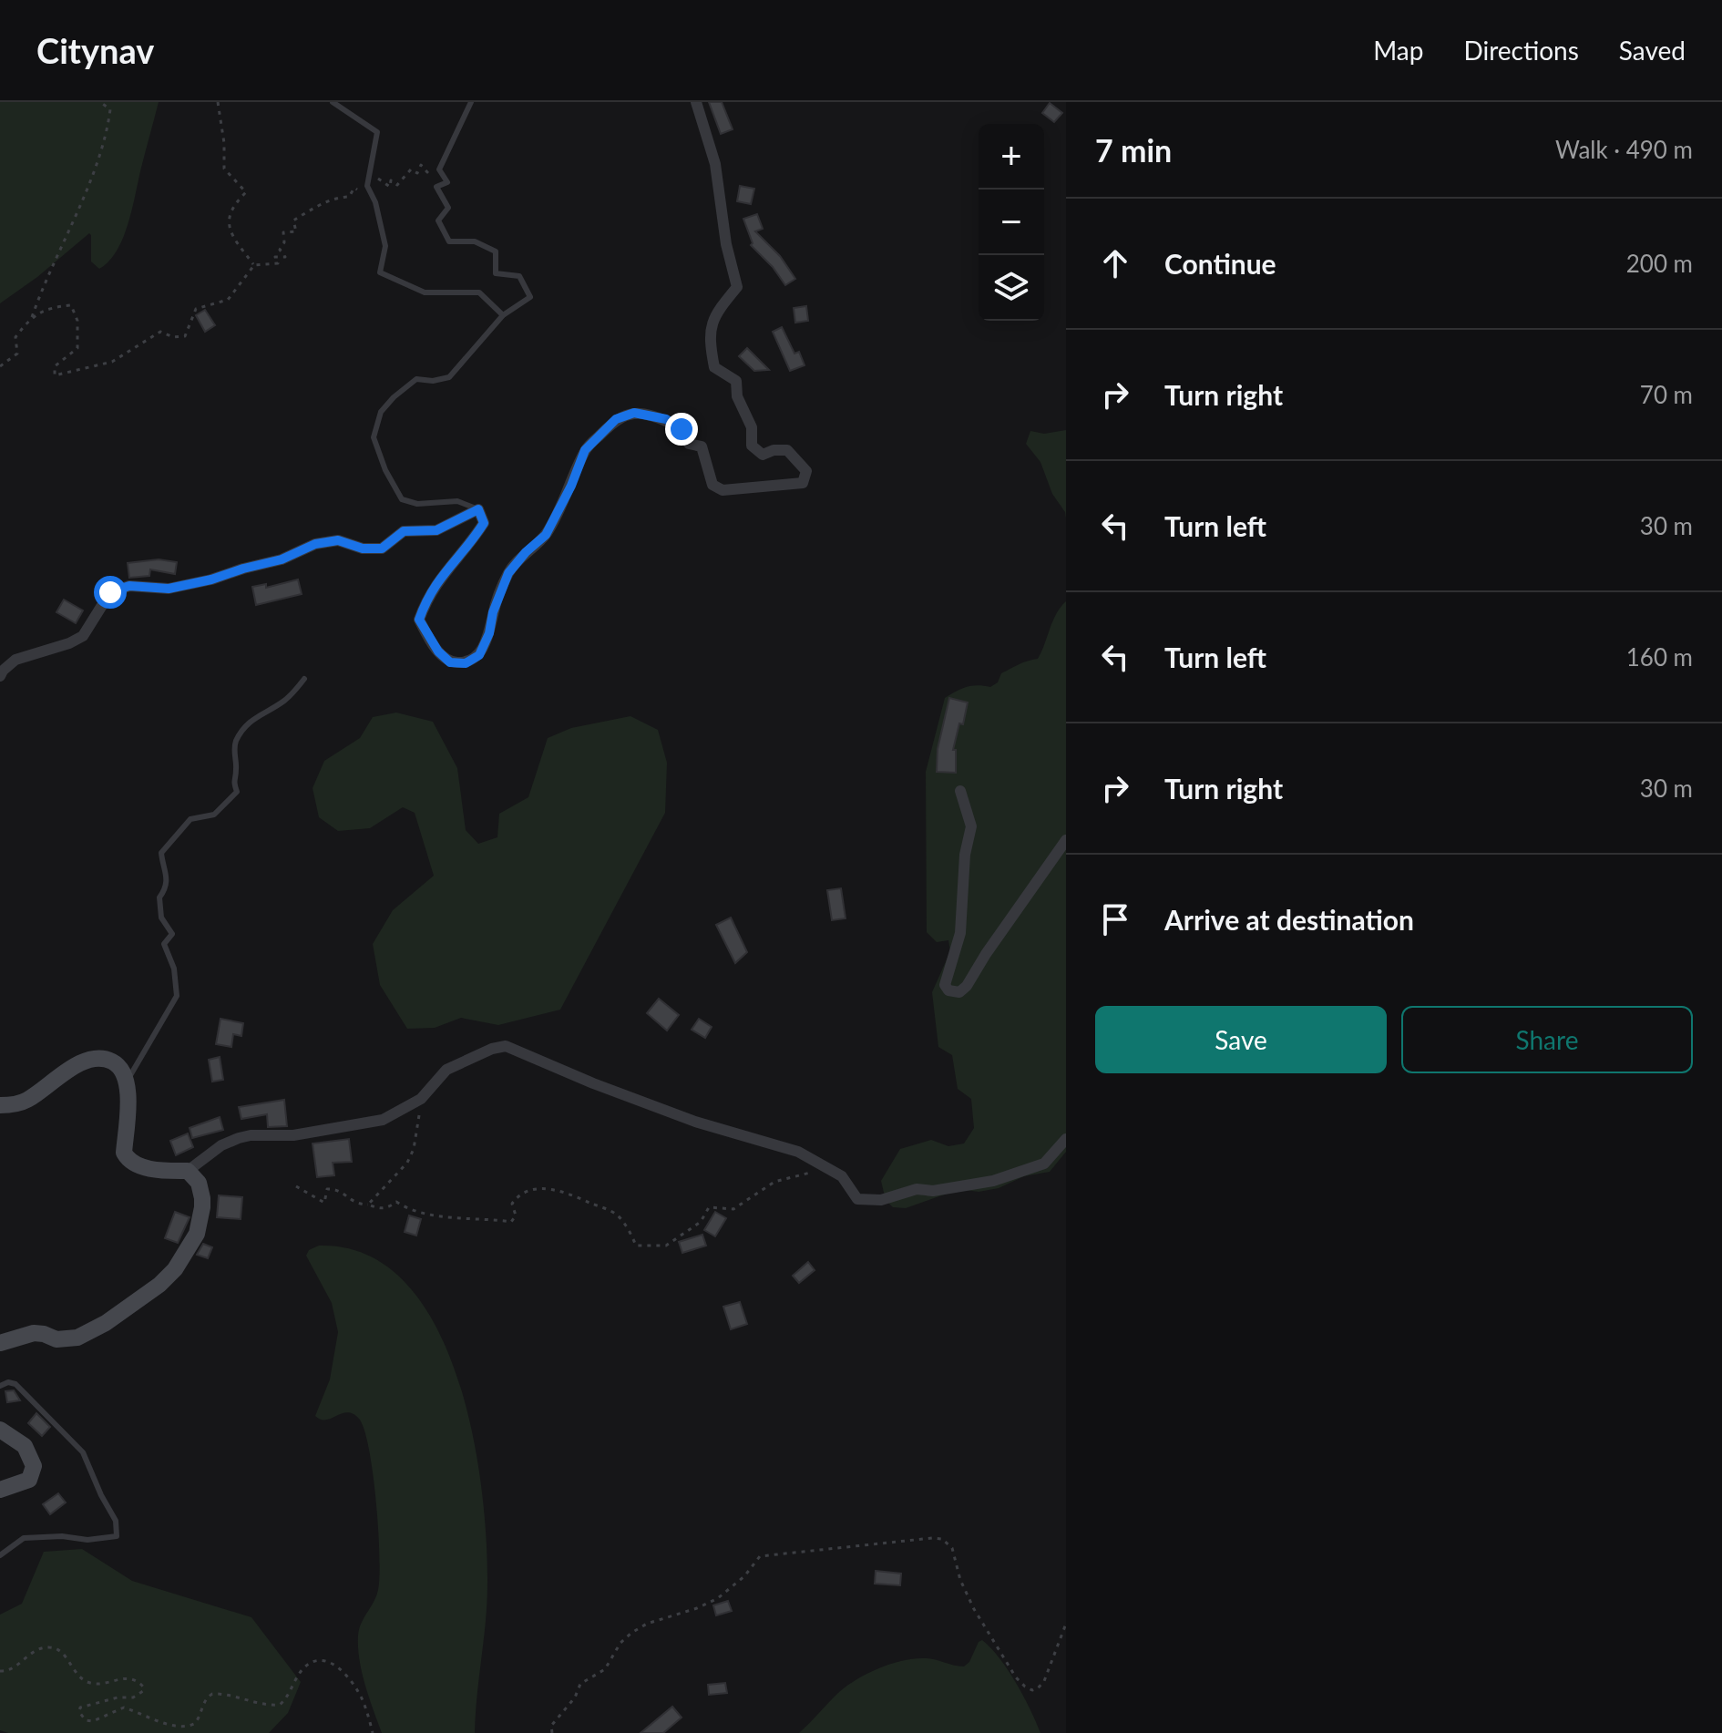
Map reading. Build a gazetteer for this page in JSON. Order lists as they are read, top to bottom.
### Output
{
  "page": {
    "header": "Citynav",
    "nav": ["Map", "Directions", "Saved"],
    "heading": ["7 min", "Walk · 490 m"],
    "map_buttons": ["+", "−"],
    "list": [
      ["Continue", "200 m"],
      ["Turn right", "70 m"],
      ["Turn left", "30 m"],
      ["Turn left", "160 m"],
      ["Turn right", "30 m"],
      "Arrive at destination"
    ],
    "buttons": ["Save", "Share"]
  }
}
